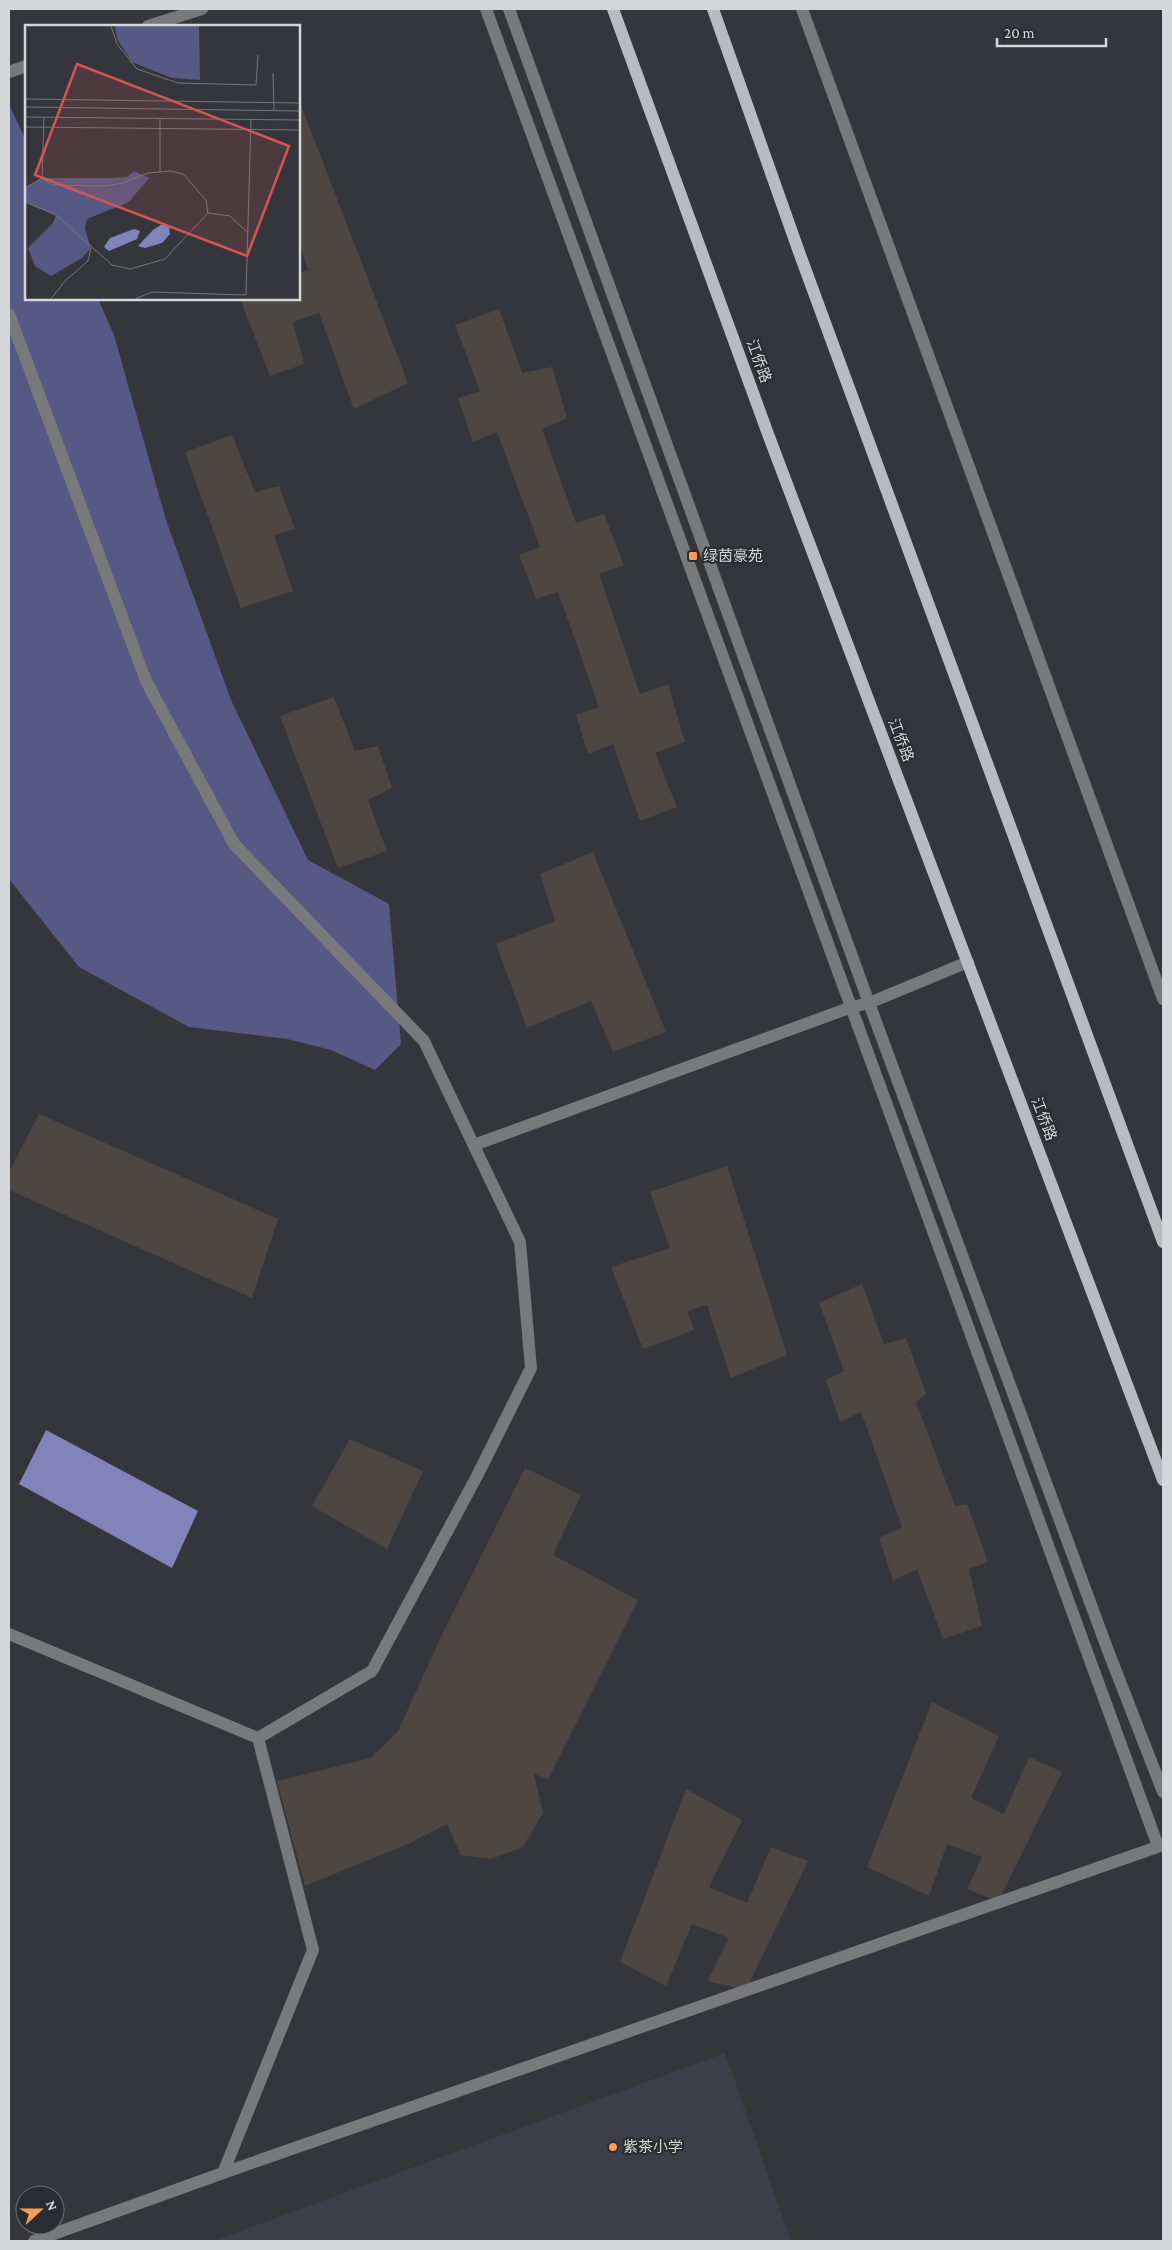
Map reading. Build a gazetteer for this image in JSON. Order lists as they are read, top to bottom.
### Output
{
  "streets": {
    "main road": ["江侨路"]
  },
  "places": {
    "transit": ["绿茵豪苑"],
    "other": ["紫茶小学"]
  },
  "scale_bar": "20 m",
  "north": "right"
}
